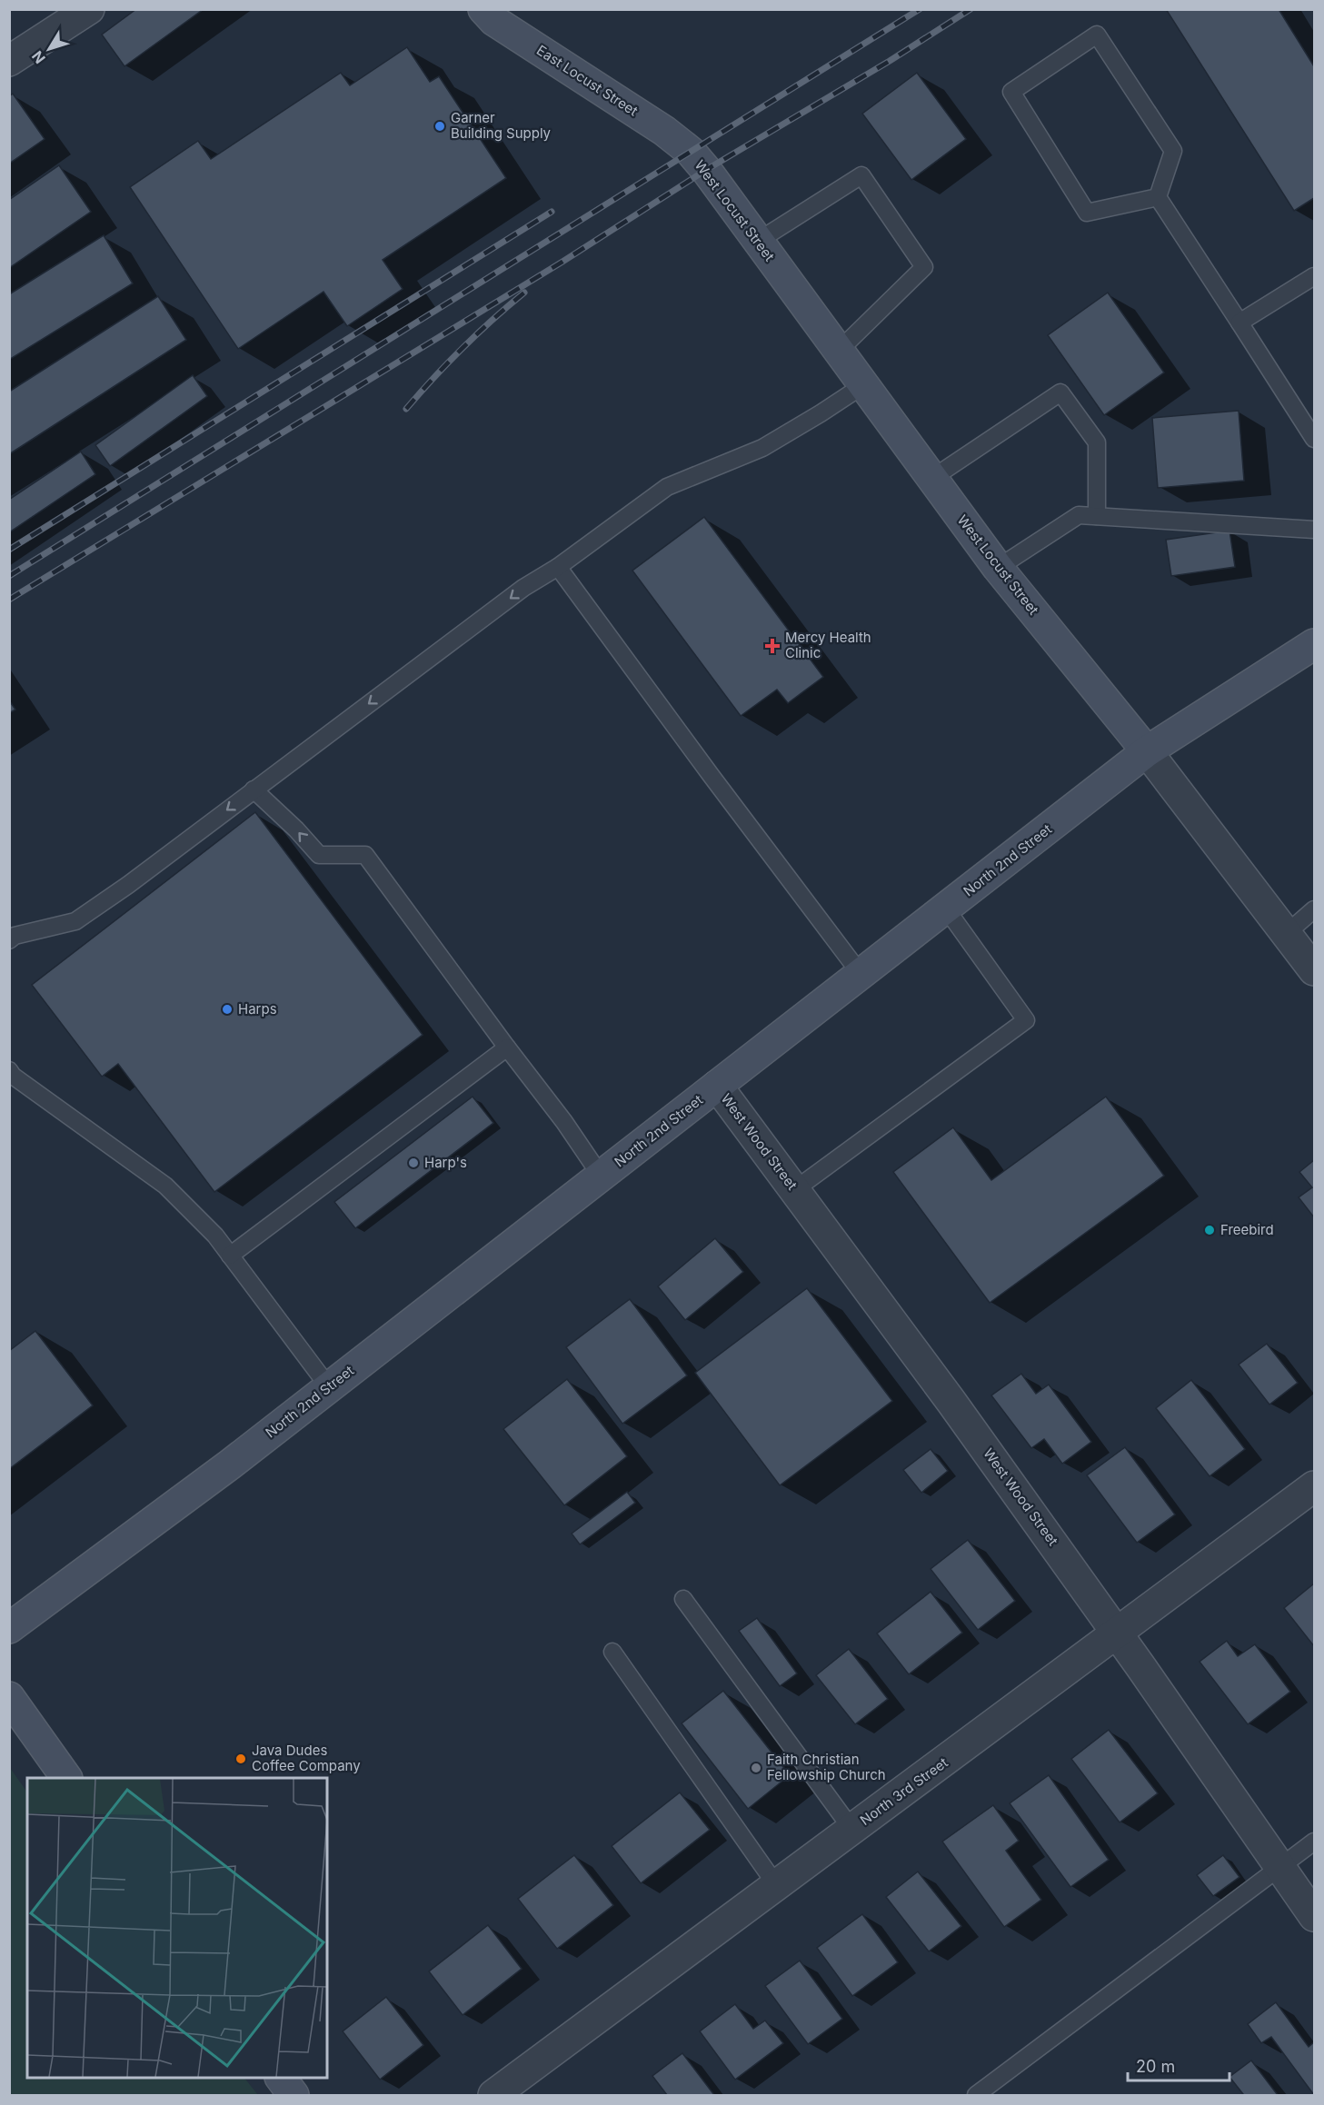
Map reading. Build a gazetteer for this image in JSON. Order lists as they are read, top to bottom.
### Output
{
  "streets": {
    "main road": ["East Locust Street", "West Locust Street", "North 2nd Street"],
    "street": ["West Wood Street", "North 3rd Street"]
  },
  "crossings": [
    ["East Locust Street", "West Locust Street"],
    ["West Locust Street", "North 2nd Street"],
    ["North 2nd Street", "West Wood Street"],
    ["West Wood Street", "North 3rd Street"]
  ],
  "places": {
    "other": [
      "Garner Building Supply",
      "Harps",
      "Harp's",
      "Freebird",
      "Java Dudes Coffee Company",
      "Faith Christian Fellowship Church"
    ],
    "health": ["Mercy Health Clinic"]
  },
  "scale_bar": "20 m",
  "north": "bottom left"
}
